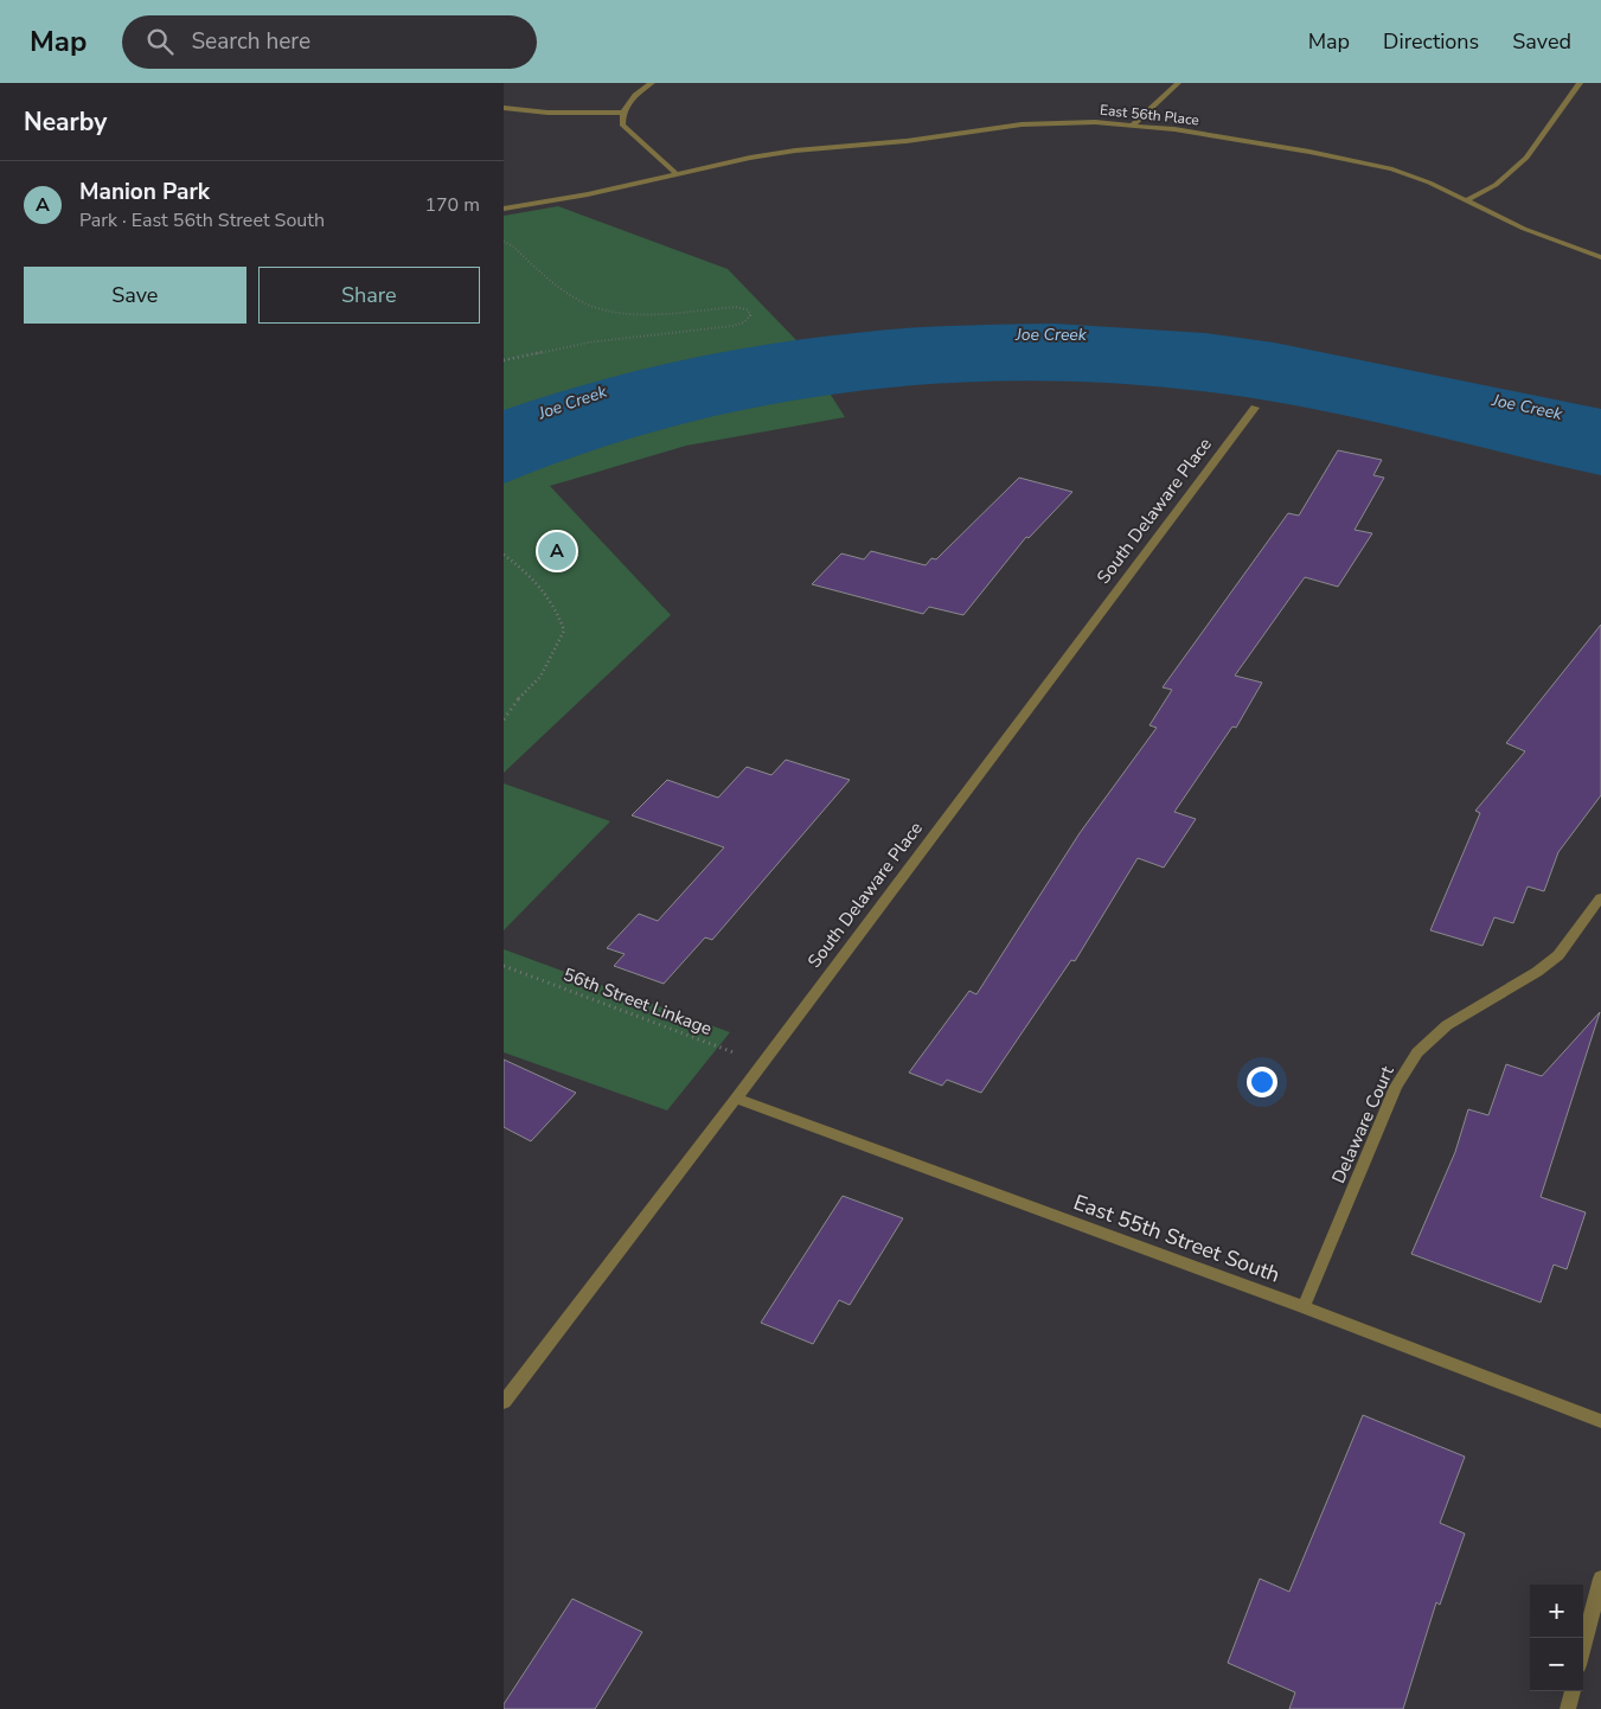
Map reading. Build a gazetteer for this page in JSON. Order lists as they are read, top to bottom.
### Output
{
  "streets": {
    "street": [
      "East 56th Place",
      "South Delaware Place",
      "Delaware Court",
      "East 55th Street South"
    ],
    "path": ["56th Street Linkage"]
  },
  "crossings": [
    ["South Delaware Place", "56th Street Linkage"],
    ["South Delaware Place", "East 55th Street South"],
    ["Delaware Court", "East 55th Street South"]
  ],
  "water": ["Joe Creek"],
  "page": {
    "header": "Map",
    "search": "Search here",
    "nav": ["Map", "Directions", "Saved"],
    "heading": "Nearby",
    "list": [
      {
        "mark": "A",
        "name": "Manion Park",
        "note": "Park · East 56th Street South",
        "value": "170 m"
      }
    ],
    "buttons": ["Save", "Share"],
    "pins": "A",
    "map_buttons": ["+", "−"]
  }
}
